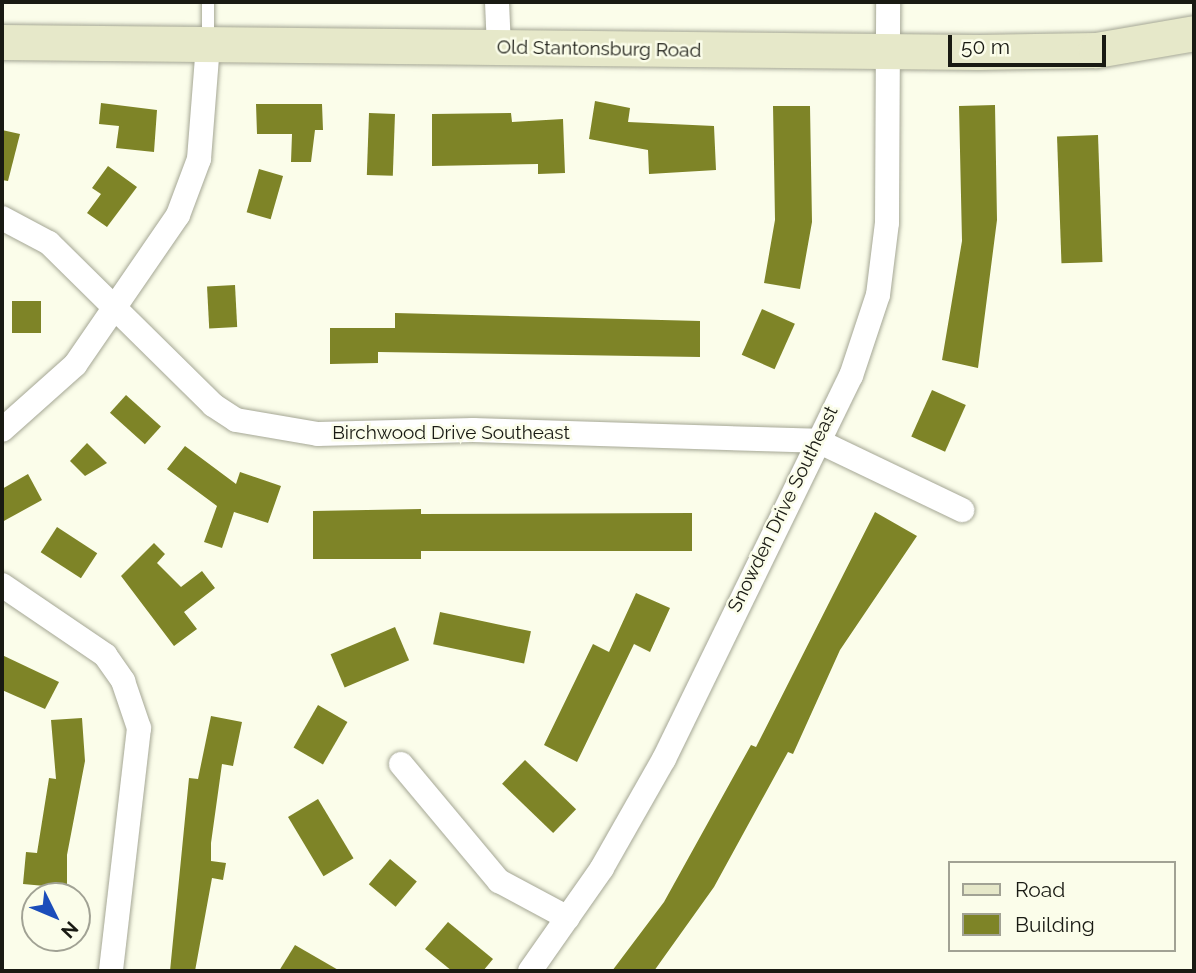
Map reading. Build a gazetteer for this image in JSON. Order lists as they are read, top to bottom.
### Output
{
  "streets": {
    "street": ["Old Stantonsburg Road", "Birchwood Drive Southeast", "Snowden Drive Southeast"]
  },
  "crossings": [
    ["Old Stantonsburg Road", "Snowden Drive Southeast"],
    ["Birchwood Drive Southeast", "Snowden Drive Southeast"]
  ],
  "legend": ["Road", "Building"],
  "scale_bar": "50 m",
  "north": "bottom right"
}
